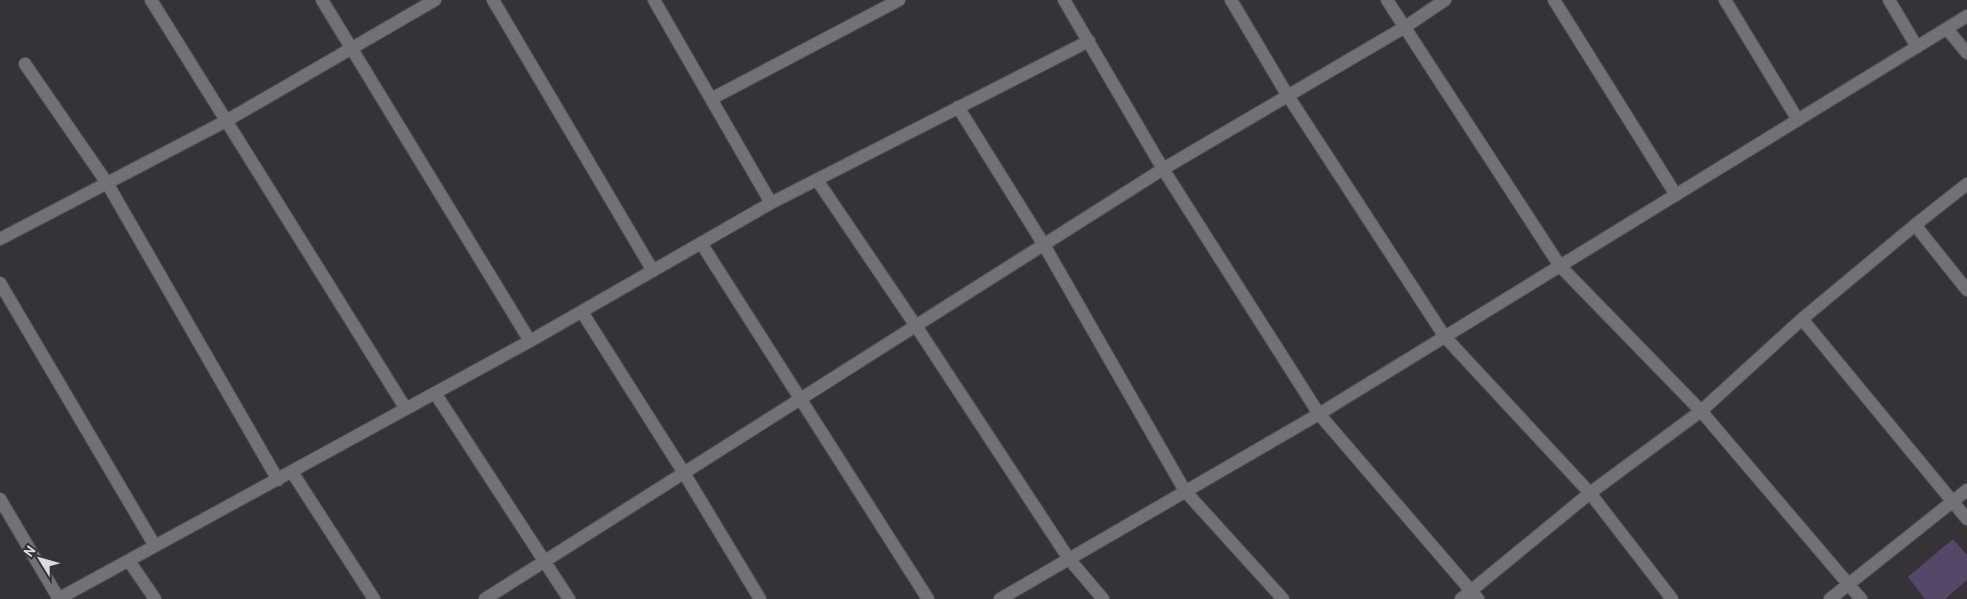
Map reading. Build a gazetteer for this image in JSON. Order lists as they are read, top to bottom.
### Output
{
  "north": "top left"
}
